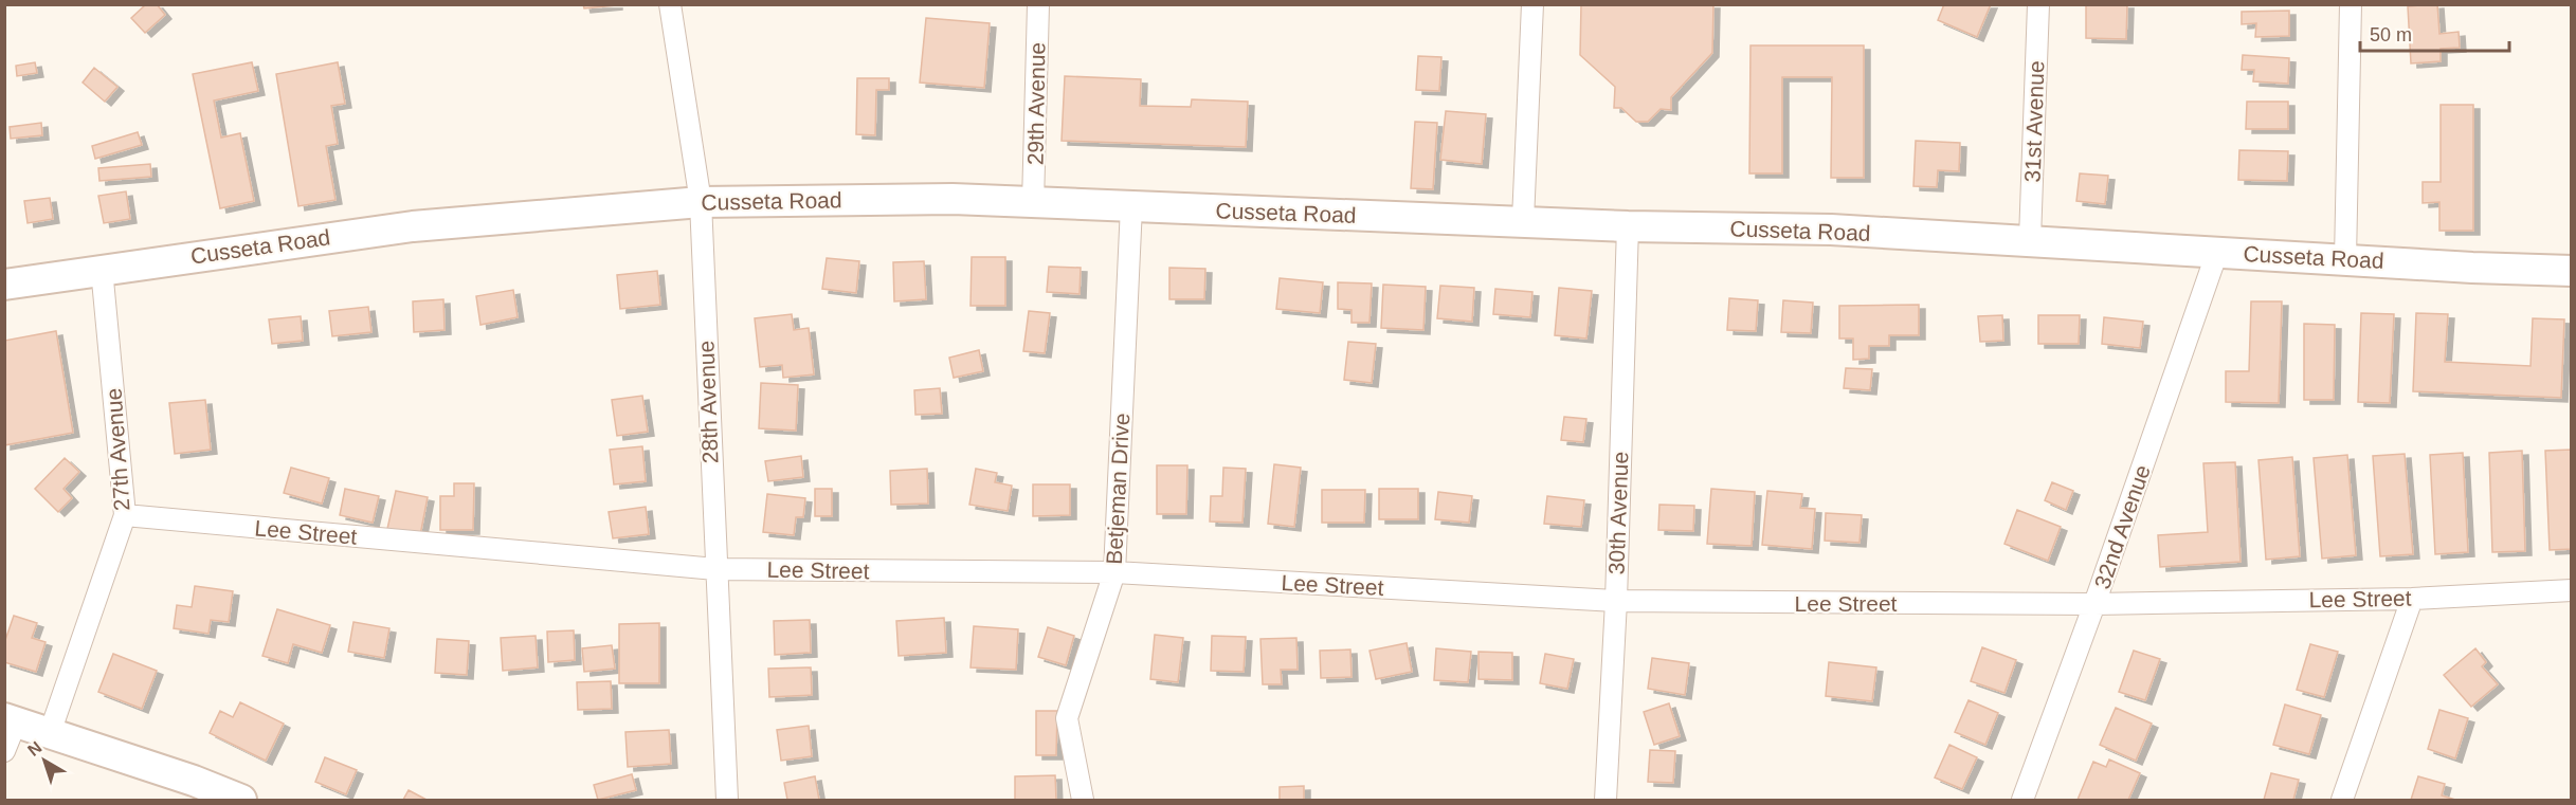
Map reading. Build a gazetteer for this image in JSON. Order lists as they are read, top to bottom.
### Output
{
  "streets": {
    "street": [
      "29th Avenue",
      "31st Avenue",
      "Cusseta Road",
      "28th Avenue",
      "27th Avenue",
      "Betjeman Drive",
      "30th Avenue",
      "32nd Avenue",
      "Lee Street"
    ]
  },
  "crossings": [
    ["29th Avenue", "Cusseta Road"],
    ["31st Avenue", "Cusseta Road"],
    ["Cusseta Road", "28th Avenue"],
    ["Cusseta Road", "27th Avenue"],
    ["Cusseta Road", "Betjeman Drive"],
    ["Cusseta Road", "30th Avenue"],
    ["Cusseta Road", "32nd Avenue"],
    ["28th Avenue", "Lee Street"],
    ["27th Avenue", "Lee Street"],
    ["Betjeman Drive", "Lee Street"],
    ["30th Avenue", "Lee Street"],
    ["32nd Avenue", "Lee Street"]
  ],
  "scale_bar": "50 m",
  "north": "top left"
}
